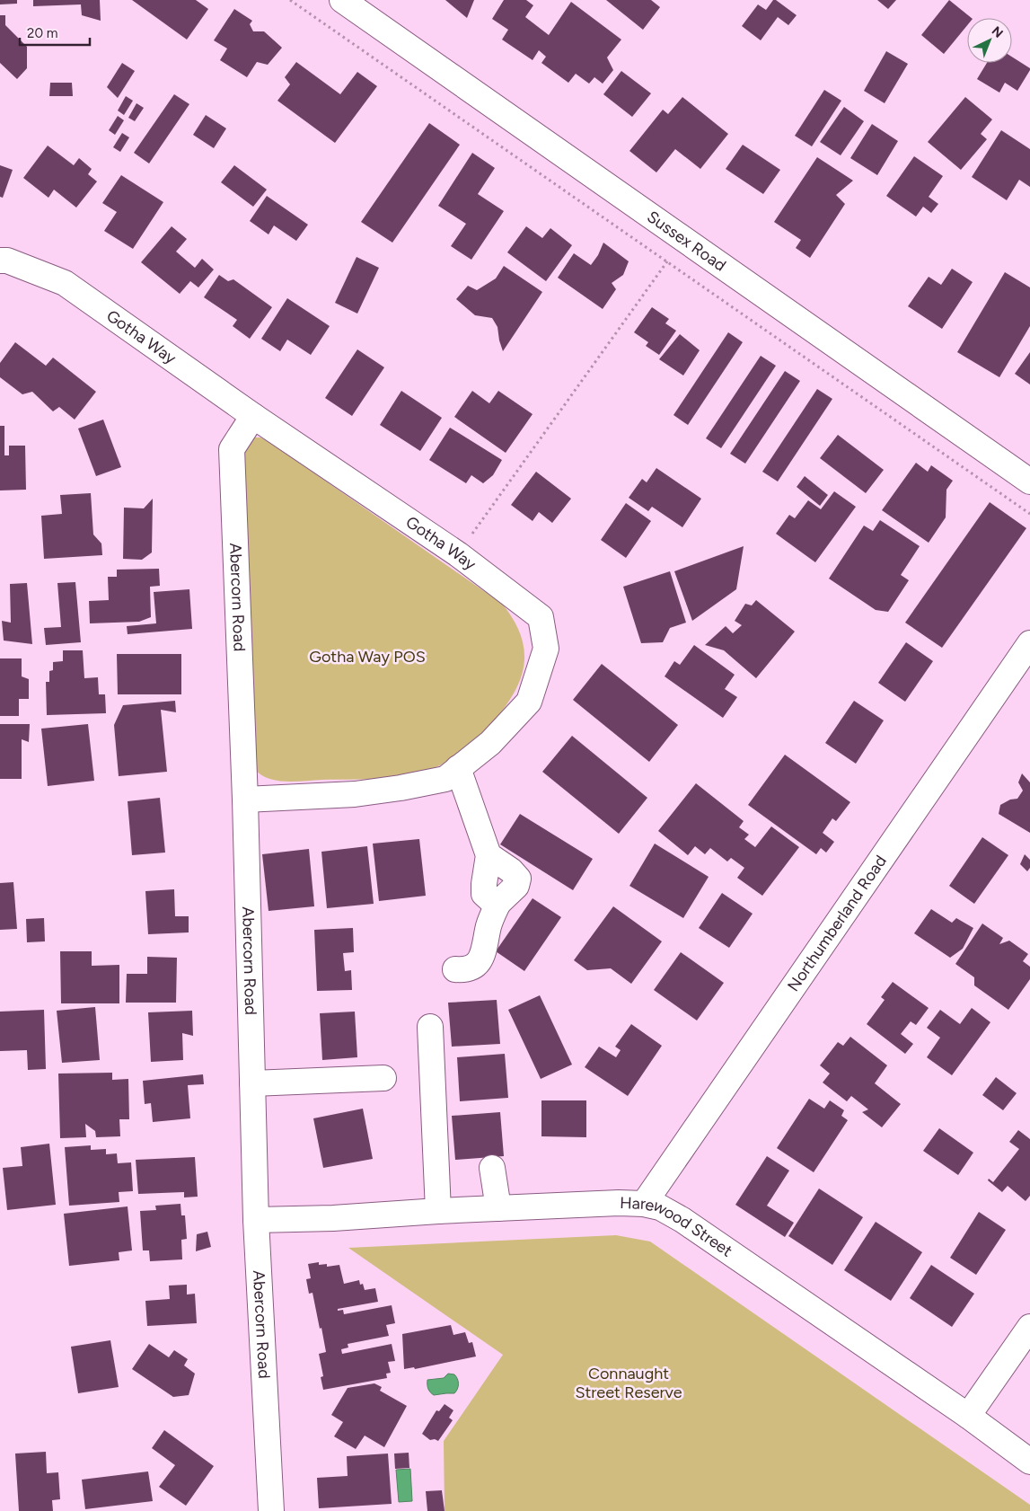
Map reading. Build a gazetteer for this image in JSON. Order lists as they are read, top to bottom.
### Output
{
  "streets": {
    "street": [
      "Sussex Road",
      "Gotha Way",
      "Abercorn Road",
      "Northumberland Road",
      "Harewood Street"
    ]
  },
  "crossings": [
    ["Gotha Way", "Abercorn Road"],
    ["Abercorn Road", "Harewood Street"],
    ["Northumberland Road", "Harewood Street"]
  ],
  "parks": ["Gotha Way POS", "Connaught Street Reserve"],
  "scale_bar": "20 m",
  "north": "top right"
}
